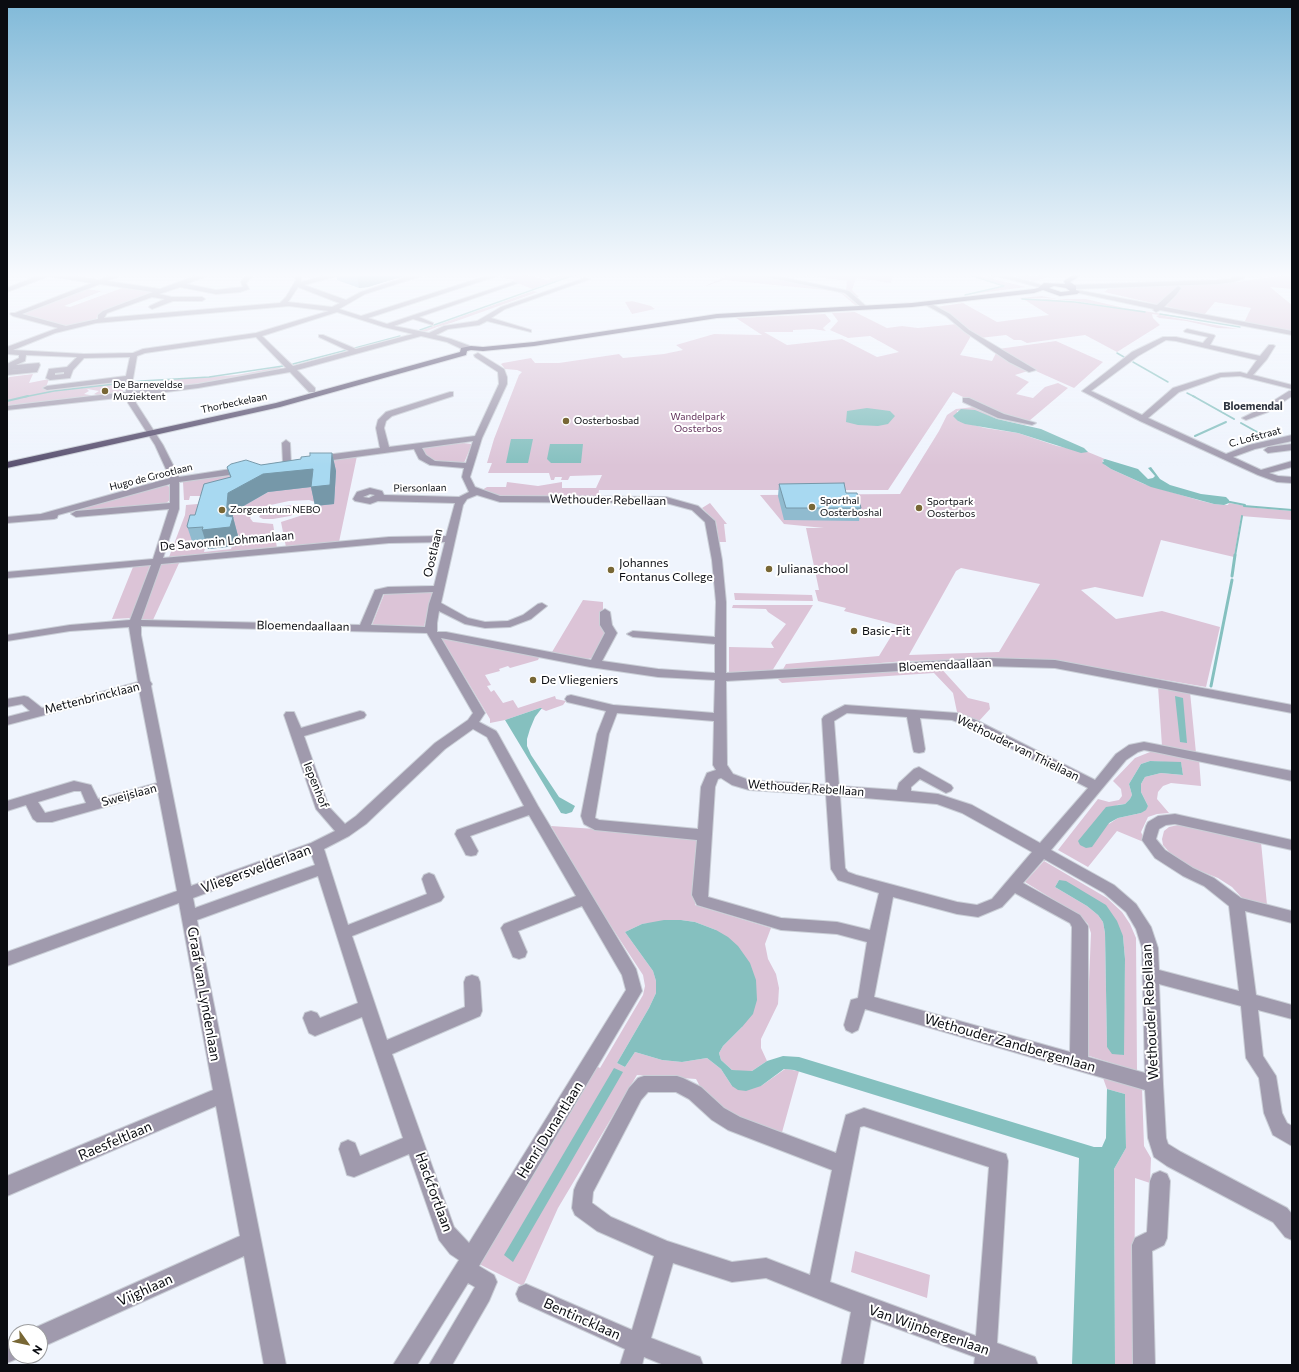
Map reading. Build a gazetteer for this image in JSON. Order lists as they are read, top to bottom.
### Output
{
  "streets": {
    "main road": ["Thorbeckelaan"],
    "street": [
      "C. Lofstraat",
      "Hugo de Grootlaan",
      "Piersonlaan",
      "Wethouder Rebellaan",
      "De Savornin Lohmanlaan",
      "Oostlaan",
      "Bloemendaallaan",
      "Mettenbrincklaan",
      "Wethouder van Thiellaan",
      "Iepenhof",
      "Sweijslaan",
      "Vliegersvelderlaan",
      "Graaf van Lyndenlaan",
      "Wethouder Zandbergenlaan",
      "Henri Dunantlaan",
      "Raesfeltlaan",
      "Hackfortlaan",
      "Vijghlaan",
      "Bentincklaan",
      "Van Wijnbergenlaan"
    ]
  },
  "crossings": [
    ["Piersonlaan", "Oostlaan"],
    ["Wethouder Rebellaan", "Bloemendaallaan"],
    ["Wethouder Rebellaan", "Wethouder van Thiellaan"],
    ["Wethouder Rebellaan", "Wethouder Zandbergenlaan"],
    ["De Savornin Lohmanlaan", "Oostlaan"],
    ["Oostlaan", "Bloemendaallaan"],
    ["Bloemendaallaan", "Graaf van Lyndenlaan"],
    ["Mettenbrincklaan", "Graaf van Lyndenlaan"],
    ["Iepenhof", "Vliegersvelderlaan"],
    ["Sweijslaan", "Graaf van Lyndenlaan"],
    ["Vliegersvelderlaan", "Graaf van Lyndenlaan"],
    ["Vliegersvelderlaan", "Hackfortlaan"],
    ["Graaf van Lyndenlaan", "Raesfeltlaan"],
    ["Graaf van Lyndenlaan", "Vijghlaan"],
    ["Henri Dunantlaan", "Hackfortlaan"]
  ],
  "districts": ["Bloemendal"],
  "parks": ["Wandelpark Oosterbos"],
  "places": [
    "De Barneveldse Muziektent",
    "Oosterbosbad",
    "Sporthal Oosterboshal",
    "Sportpark Oosterbos",
    "Zorgcentrum NEBO",
    "Julianaschool",
    "Johannes Fontanus College",
    "Basic-Fit",
    "De Vliegeniers"
  ],
  "north": "bottom right"
}
